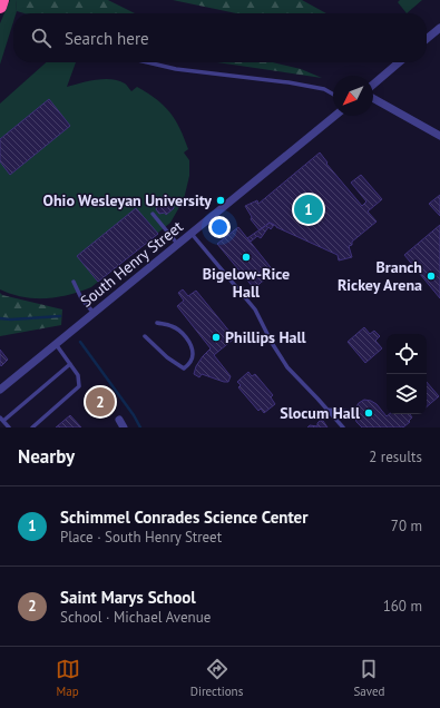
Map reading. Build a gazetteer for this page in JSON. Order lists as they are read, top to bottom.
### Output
{
  "streets": {
    "street": ["South Henry Street"]
  },
  "places": [
    "Ohio Wesleyan University",
    "Bigelow-Rice Hall",
    "Branch Rickey Arena",
    "Phillips Hall",
    "Slocum Hall"
  ],
  "north": "bottom left",
  "page": {
    "search": "Search here",
    "pins": ["1", "2"],
    "heading": ["Nearby", "2 results"],
    "list": [
      {
        "mark": "1",
        "name": "Schimmel Conrades Science Center",
        "note": "Place · South Henry Street",
        "value": "70 m"
      },
      {
        "mark": "2",
        "name": "Saint Marys School",
        "note": "School · Michael Avenue",
        "value": "160 m"
      }
    ],
    "nav": ["Map", "Directions", "Saved"]
  }
}
